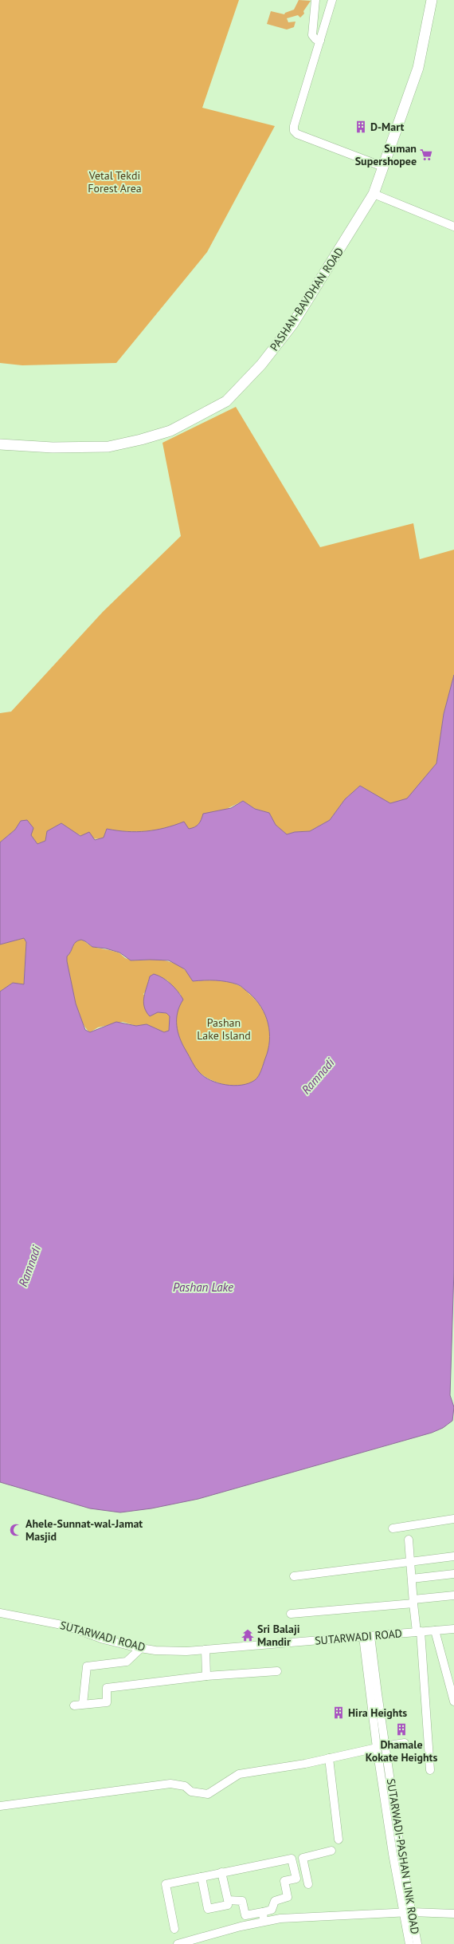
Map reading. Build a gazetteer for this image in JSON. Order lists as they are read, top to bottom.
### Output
{
  "streets": {
    "main road": ["PASHAN-BAVDHAN ROAD"],
    "street": ["SUTARWADI ROAD", "SUTARWADI-PASHAN LINK ROAD"]
  },
  "crossings": [
    ["SUTARWADI ROAD", "SUTARWADI-PASHAN LINK ROAD"]
  ],
  "water": ["Ramnadi", "Pashan Lake"],
  "parks": ["Vetal Tekdi Forest Area", "Pashan Lake Island"],
  "places": {
    "building": ["D-Mart", "Hira Heights", "Dhamale Kokate Heights"],
    "supermarket": ["Suman Supershopee"],
    "mosque": ["Ahele-Sunnat-wal-Jamat Masjid"],
    "temple": ["Sri Balaji Mandir"]
  }
}
